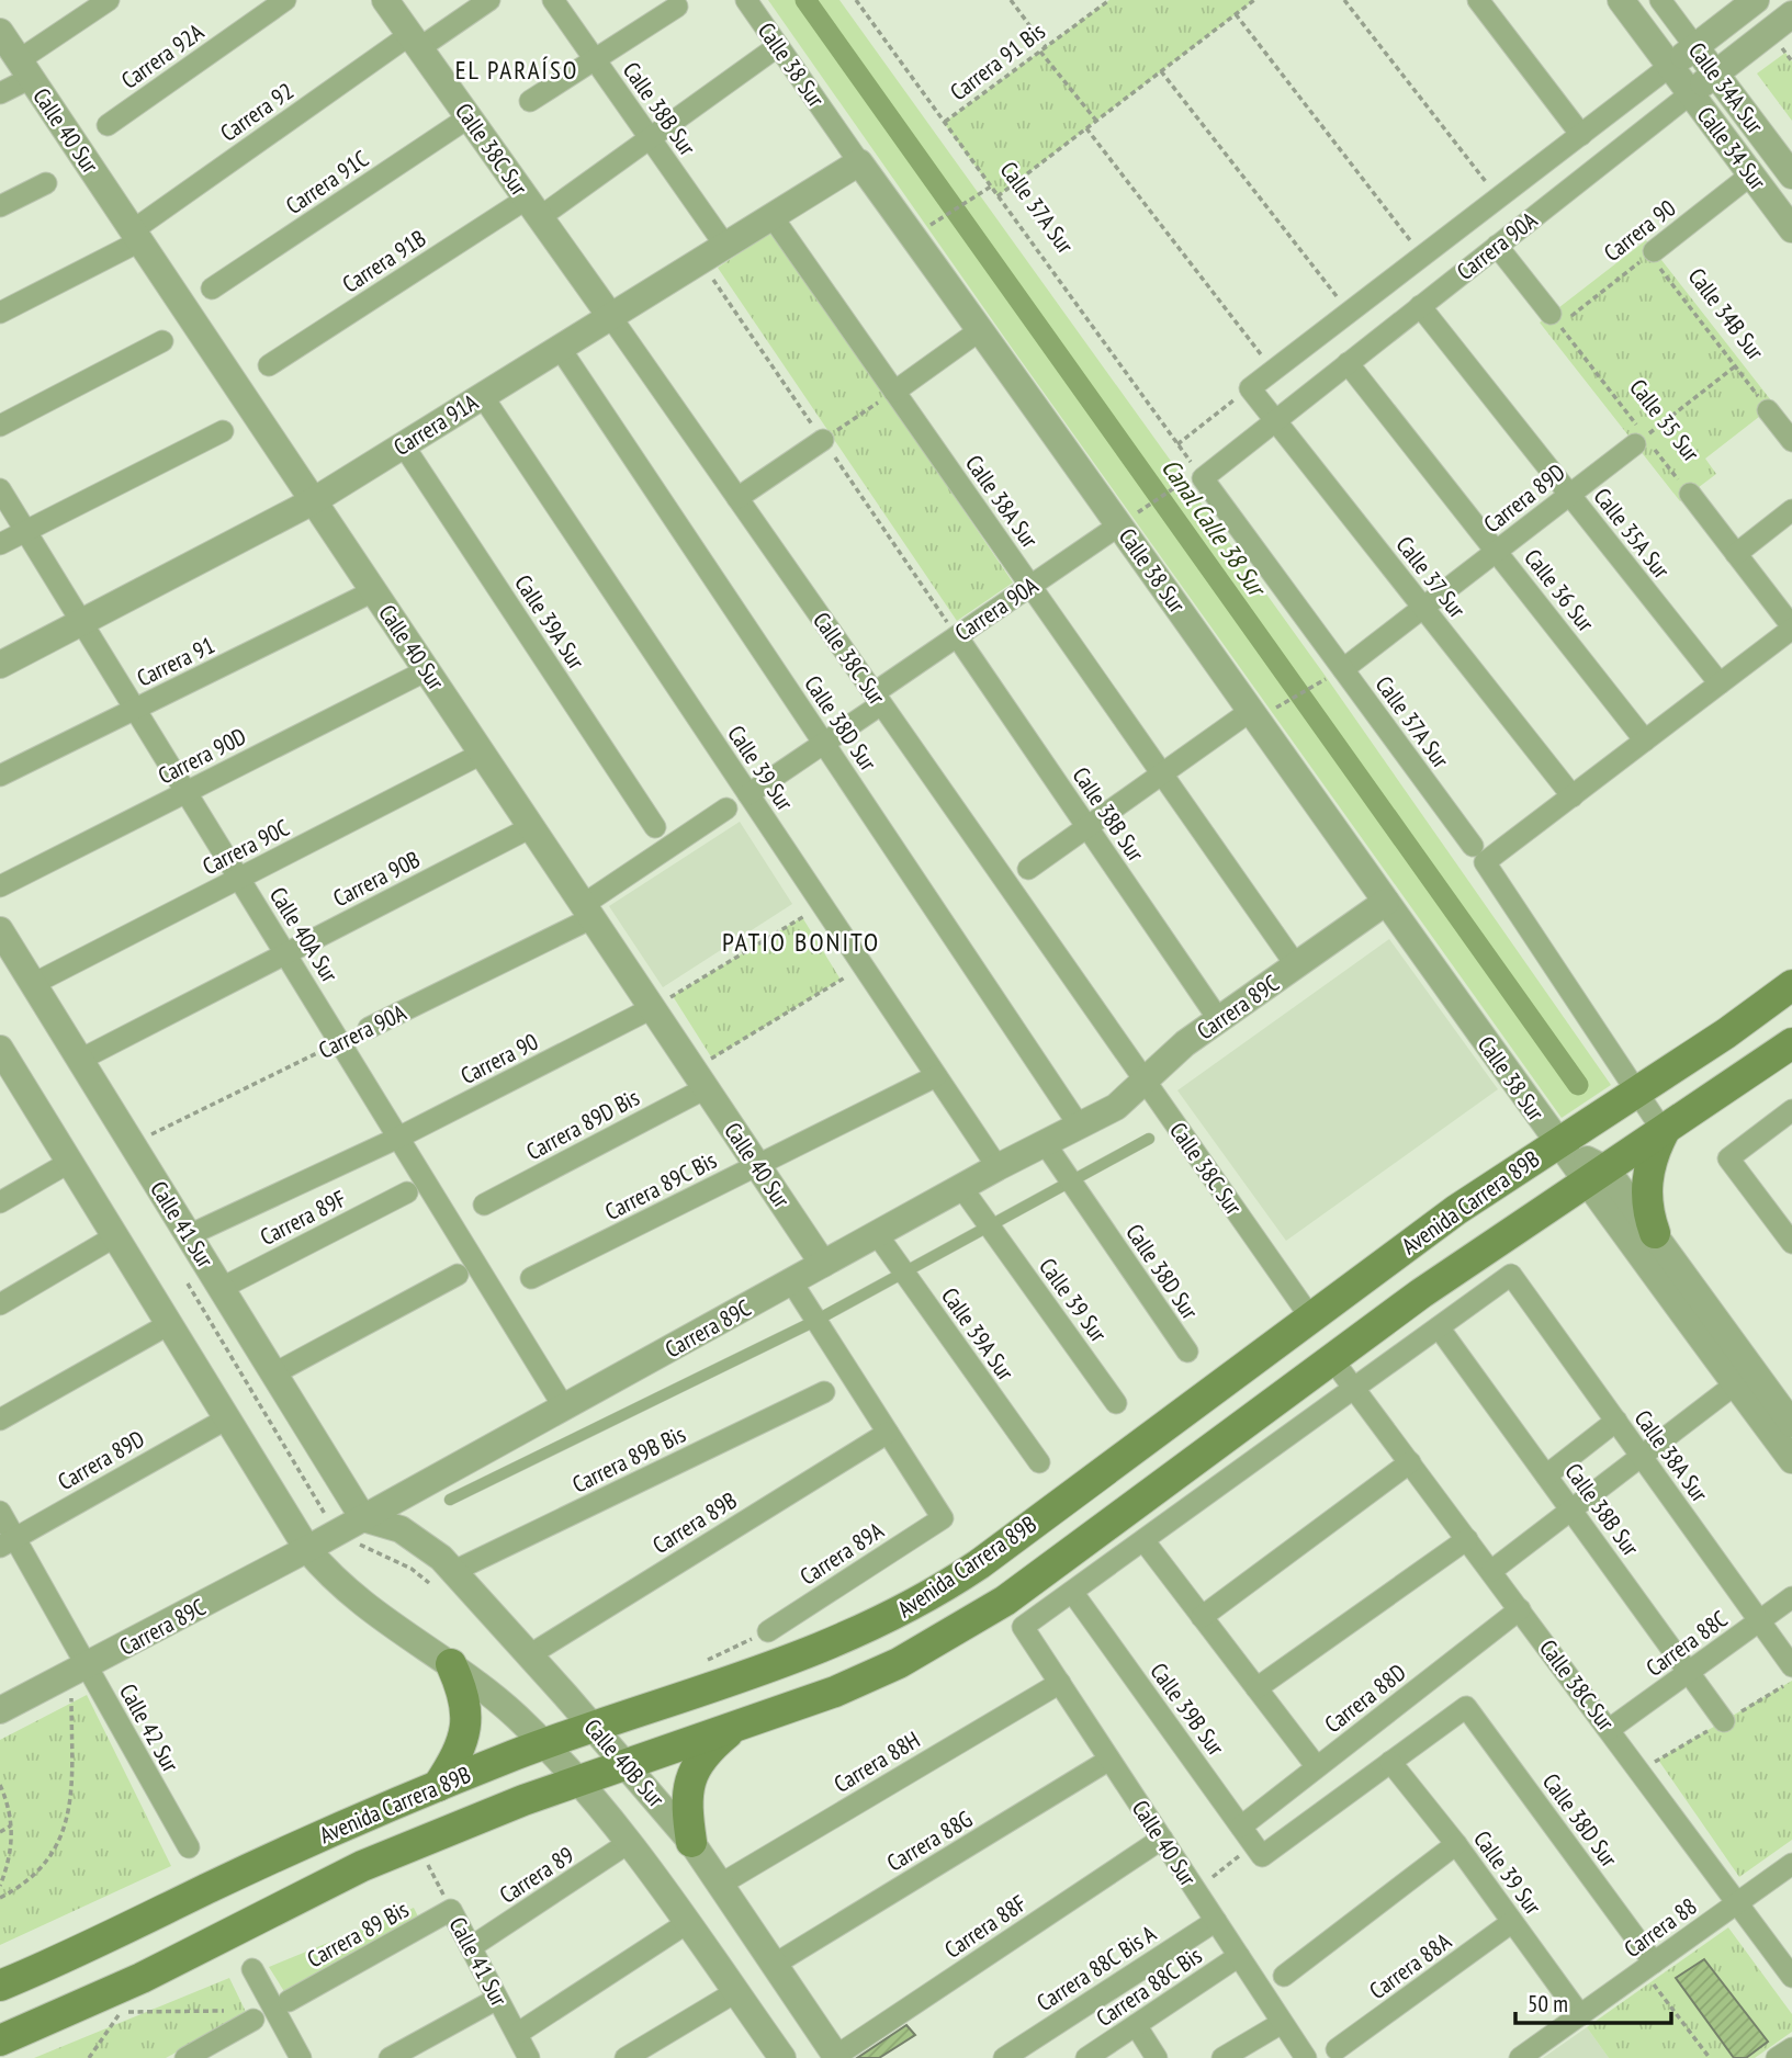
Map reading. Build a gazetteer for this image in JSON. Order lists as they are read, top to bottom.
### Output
{
  "streets": {
    "main road": ["Avenida Carrera 89B"],
    "street": [
      "Carrera 92A",
      "Calle 38 Sur",
      "Calle 34A Sur",
      "Calle 38B Sur",
      "Carrera 92",
      "Calle 40 Sur",
      "Calle 34 Sur",
      "Calle 38C Sur",
      "Carrera 91C",
      "Calle 37A Sur",
      "Carrera 90",
      "Carrera 90A",
      "Carrera 91B",
      "Calle 35 Sur",
      "Carrera 91A",
      "Carrera 89D",
      "Calle 38A Sur",
      "Calle 35A Sur",
      "Calle 37 Sur",
      "Calle 36 Sur",
      "Calle 39A Sur",
      "Carrera 91",
      "Calle 38D Sur",
      "Carrera 90D",
      "Calle 39 Sur",
      "Carrera 90C",
      "Carrera 90B",
      "Calle 40A Sur",
      "Carrera 89C",
      "Carrera 89D Bis",
      "Carrera 89C Bis",
      "Carrera 89F",
      "Calle 41 Sur",
      "Carrera 89B Bis",
      "Carrera 89B",
      "Carrera 89A",
      "Carrera 88C",
      "Carrera 88D",
      "Calle 39B Sur",
      "Calle 42 Sur",
      "Carrera 88H",
      "Calle 40B Sur",
      "Carrera 88G",
      "Carrera 89",
      "Carrera 88F",
      "Carrera 88",
      "Carrera 89 Bis",
      "Carrera 88A",
      "Carrera 88C Bis A",
      "Carrera 88C Bis"
    ],
    "path": ["Carrera 91 Bis", "Calle 34B Sur"]
  },
  "crossings": [
    ["Carrera 91 Bis", "Calle 37A Sur"],
    ["Calle 38 Sur", "Carrera 90A"],
    ["Calle 38 Sur", "Carrera 91B"],
    ["Calle 38 Sur", "Carrera 91A"],
    ["Calle 38 Sur", "Carrera 89C"],
    ["Calle 38 Sur", "Avenida Carrera 89B"],
    ["Calle 34A Sur", "Calle 34 Sur"],
    ["Calle 34A Sur", "Carrera 90A"],
    ["Calle 38B Sur", "Carrera 90A"],
    ["Calle 38B Sur", "Carrera 91B"],
    ["Calle 38B Sur", "Carrera 91A"],
    ["Calle 38B Sur", "Calle 38A Sur"],
    ["Calle 38B Sur", "Carrera 89C"],
    ["Calle 38B Sur", "Carrera 88C"],
    ["Carrera 92", "Calle 40 Sur"],
    ["Carrera 92", "Calle 38C Sur"],
    ["Calle 40 Sur", "Carrera 90"],
    ["Calle 40 Sur", "Carrera 90A"],
    ["Calle 40 Sur", "Carrera 91A"],
    ["Calle 40 Sur", "Carrera 91"],
    ["Calle 40 Sur", "Carrera 90D"],
    ["Calle 40 Sur", "Carrera 90C"],
    ["Calle 40 Sur", "Carrera 90B"],
    ["Calle 40 Sur", "Carrera 89C"],
    ["Calle 40 Sur", "Carrera 89D Bis"],
    ["Calle 40 Sur", "Carrera 89C Bis"],
    ["Calle 40 Sur", "Calle 39B Sur"],
    ["Calle 40 Sur", "Carrera 88H"],
    ["Calle 40 Sur", "Carrera 88G"],
    ["Calle 40 Sur", "Carrera 88F"],
    ["Calle 40 Sur", "Carrera 88C Bis A"],
    ["Calle 40 Sur", "Carrera 88C Bis"],
    ["Calle 34 Sur", "Carrera 90"],
    ["Calle 34 Sur", "Carrera 90A"],
    ["Calle 38C Sur", "Carrera 91C"],
    ["Calle 38C Sur", "Carrera 90A"],
    ["Calle 38C Sur", "Carrera 91B"],
    ["Calle 38C Sur", "Carrera 91A"],
    ["Calle 38C Sur", "Carrera 89C"],
    ["Calle 38C Sur", "Avenida Carrera 89B"],
    ["Calle 38C Sur", "Carrera 88C"],
    ["Calle 38C Sur", "Carrera 88D"],
    ["Calle 38C Sur", "Carrera 88"],
    ["Calle 37A Sur", "Carrera 90A"],
    ["Calle 37A Sur", "Carrera 89D"],
    ["Calle 37A Sur", "Calle 37 Sur"],
    ["Calle 37A Sur", "Avenida Carrera 89B"],
    ["Carrera 90", "Calle 34B Sur"],
    ["Carrera 90", "Calle 35 Sur"],
    ["Carrera 90", "Calle 40A Sur"],
    ["Carrera 90", "Calle 41 Sur"],
    ["Carrera 90A", "Calle 38A Sur"],
    ["Carrera 90A", "Calle 35A Sur"],
    ["Carrera 90A", "Calle 37 Sur"],
    ["Carrera 90A", "Calle 36 Sur"],
    ["Carrera 90A", "Calle 38D Sur"],
    ["Carrera 90A", "Calle 39 Sur"],
    ["Carrera 90A", "Calle 40A Sur"],
    ["Carrera 90A", "Calle 41 Sur"],
    ["Calle 35 Sur", "Carrera 89D"],
    ["Carrera 91A", "Calle 38A Sur"],
    ["Carrera 91A", "Calle 39A Sur"],
    ["Carrera 91A", "Calle 38D Sur"],
    ["Carrera 91A", "Calle 39 Sur"],
    ["Carrera 91A", "Calle 40A Sur"],
    ["Carrera 89D", "Calle 35A Sur"],
    ["Carrera 89D", "Calle 37 Sur"],
    ["Carrera 89D", "Calle 36 Sur"],
    ["Carrera 89D", "Calle 42 Sur"],
    ["Calle 38A Sur", "Carrera 89C"],
    ["Calle 38A Sur", "Carrera 88C"],
    ["Calle 39A Sur", "Carrera 89C"],
    ["Carrera 91", "Calle 40A Sur"],
    ["Calle 38D Sur", "Calle 39 Sur"],
    ["Calle 38D Sur", "Carrera 89C"],
    ["Calle 38D Sur", "Calle 39B Sur"],
    ["Calle 38D Sur", "Carrera 88"],
    ["Carrera 90D", "Calle 40A Sur"],
    ["Calle 39 Sur", "Carrera 89C"],
    ["Calle 39 Sur", "Carrera 89C Bis"],
    ["Calle 39 Sur", "Calle 39B Sur"],
    ["Calle 39 Sur", "Carrera 88"],
    ["Calle 39 Sur", "Carrera 88A"],
    ["Carrera 90C", "Calle 40A Sur"],
    ["Carrera 90C", "Calle 41 Sur"],
    ["Carrera 90B", "Calle 40A Sur"],
    ["Carrera 90B", "Calle 41 Sur"],
    ["Calle 40A Sur", "Carrera 89C"],
    ["Carrera 89C", "Calle 41 Sur"],
    ["Carrera 89C", "Calle 42 Sur"],
    ["Carrera 89C", "Calle 40B Sur"],
    ["Avenida Carrera 89B", "Calle 40B Sur"],
    ["Carrera 89F", "Calle 41 Sur"],
    ["Calle 41 Sur", "Calle 40B Sur"],
    ["Calle 41 Sur", "Carrera 89"],
    ["Calle 41 Sur", "Carrera 89 Bis"],
    ["Carrera 89B Bis", "Calle 40B Sur"],
    ["Carrera 89B", "Carrera 89A"],
    ["Carrera 89B", "Calle 40B Sur"],
    ["Carrera 88D", "Calle 39B Sur"],
    ["Carrera 88H", "Calle 40B Sur"],
    ["Calle 40B Sur", "Carrera 88G"],
    ["Calle 40B Sur", "Carrera 89"],
    ["Calle 40B Sur", "Carrera 88F"]
  ],
  "districts": ["EL PARAÍSO", "PATIO BONITO"],
  "water": ["Canal Calle 38 Sur"],
  "scale_bar": "50 m"
}
